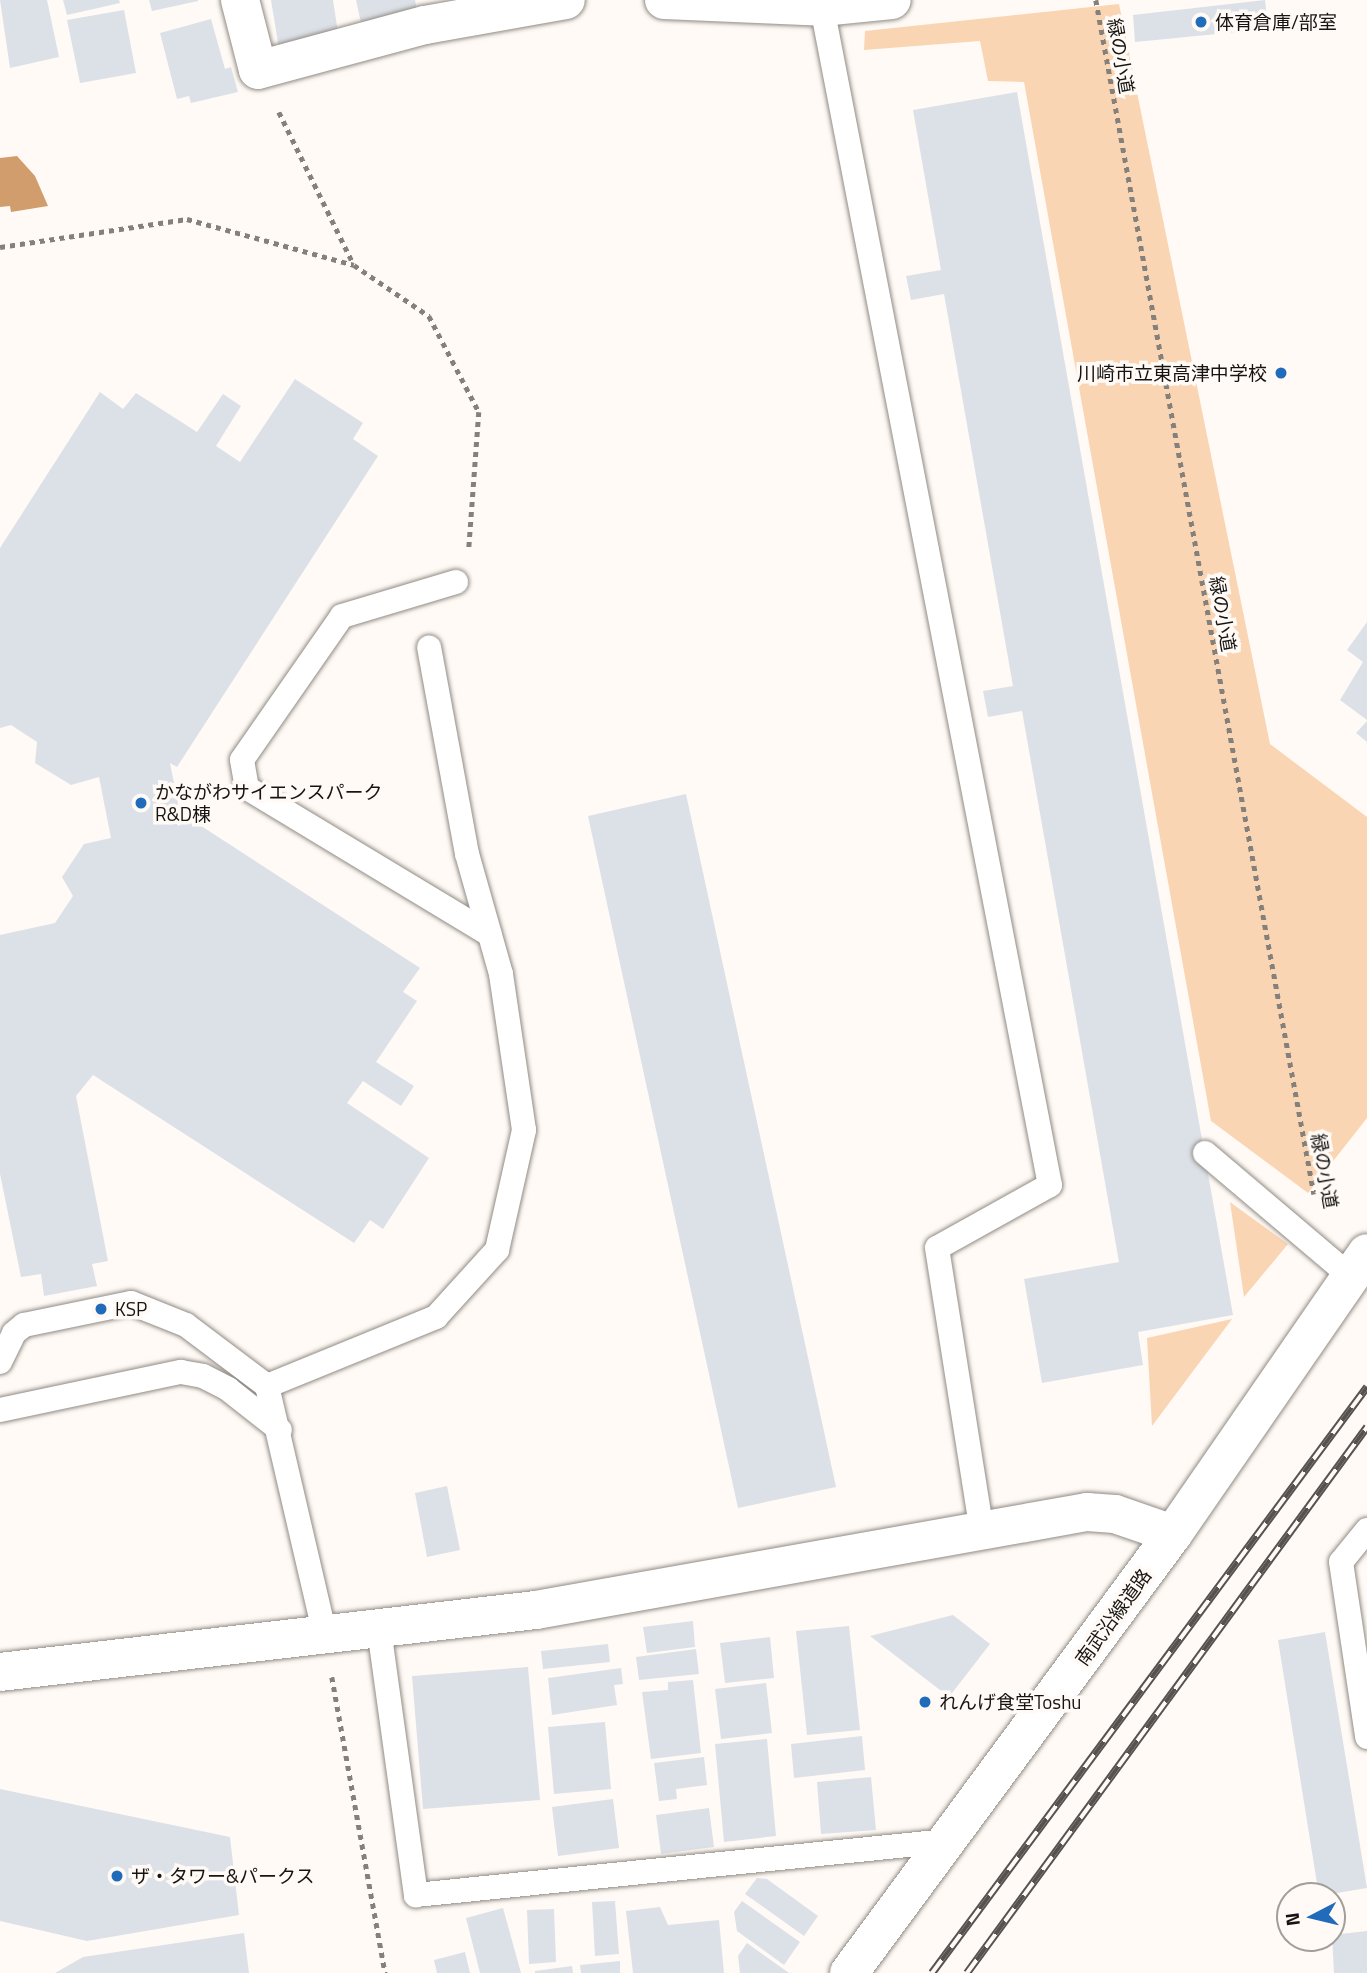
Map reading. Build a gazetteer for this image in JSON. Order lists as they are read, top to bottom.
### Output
{
  "streets": {
    "street": ["南武沿線道路"],
    "path": ["緑の小道"]
  },
  "places": [
    "体育倉庫/部室",
    "川崎市立東高津中学校",
    "かながわサイエンスパーク R&D棟",
    "KSP",
    "れんげ食堂Toshu",
    "ザ・タワー&パークス"
  ],
  "north": "left"
}
